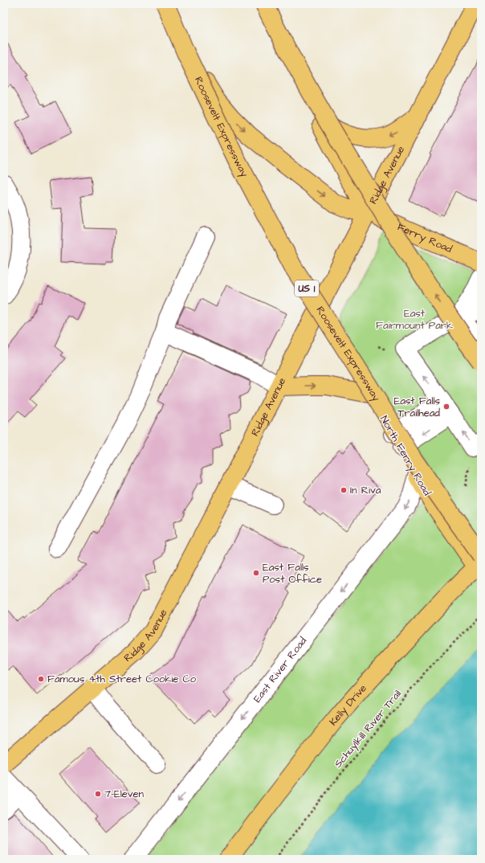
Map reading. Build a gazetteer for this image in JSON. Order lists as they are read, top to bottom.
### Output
{
  "streets": {
    "main road": [
      "Roosevelt Expressway",
      "Ridge Avenue",
      "Ferry Road",
      "US 1",
      "North Ferry Road",
      "Kelly Drive"
    ],
    "street": ["East River Road"],
    "path": ["Schuylkill River Trail"]
  },
  "crossings": [
    ["Roosevelt Expressway", "North Ferry Road"],
    ["Roosevelt Expressway", "Kelly Drive"],
    ["Ridge Avenue", "Ferry Road"],
    ["Ridge Avenue", "North Ferry Road"],
    ["Ferry Road", "North Ferry Road"],
    ["North Ferry Road", "East River Road"],
    ["North Ferry Road", "Kelly Drive"]
  ],
  "one_way": ["East River Road"],
  "parks": ["East Fairmount Park"],
  "places": [
    "East Falls Trailhead",
    "In Riva",
    "East Falls Post Office",
    "Famous 4th Street Cookie Co",
    "7-Eleven"
  ]
}
